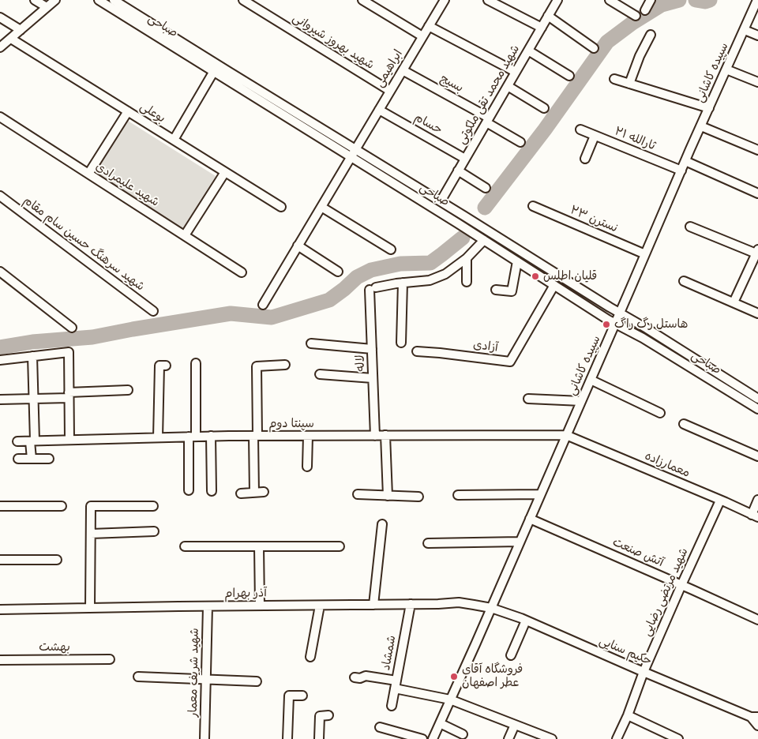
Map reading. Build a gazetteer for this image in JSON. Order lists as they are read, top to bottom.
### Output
{
  "streets": {
    "street": [
      "صباحی",
      "شهید بهروز شیروانی",
      "ابراهیمی",
      "سپیده کاشانی",
      "بسیج",
      "شهید محمد تقی ملکوتی",
      "بوعلی",
      "حسام",
      "ثارالله ۲۱",
      "شهید علیمرادی",
      "نسترن ۲۳",
      "شهید سرهنگ حسین سام مقام",
      "آزادی",
      "لاله",
      "سپنتا دوم",
      "معمارزاده",
      "آتش صنعت",
      "شهید مرتضی رضایی",
      "آذر بهرام",
      "بهشت",
      "حکیم سنایی",
      "شمشاد",
      "شهید شریف معمار"
    ]
  },
  "crossings": [
    ["صباحی", "ابراهیمی"],
    ["صباحی", "سپیده کاشانی"],
    ["صباحی", "شهید محمد تقی ملکوتی"],
    ["صباحی", "آزادی"],
    ["شهید بهروز شیروانی", "ابراهیمی"],
    ["ابراهیمی", "بسیج"],
    ["ابراهیمی", "حسام"],
    ["سپیده کاشانی", "ثارالله ۲۱"],
    ["سپیده کاشانی", "نسترن ۲۳"],
    ["سپیده کاشانی", "سپنتا دوم"],
    ["سپیده کاشانی", "معمارزاده"],
    ["سپیده کاشانی", "آتش صنعت"],
    ["سپیده کاشانی", "آذر بهرام"],
    ["سپیده کاشانی", "حکیم سنایی"],
    ["بسیج", "شهید محمد تقی ملکوتی"],
    ["شهید محمد تقی ملکوتی", "حسام"],
    ["لاله", "سپنتا دوم"],
    ["سپنتا دوم", "معمارزاده"],
    ["معمارزاده", "شهید مرتضی رضایی"],
    ["آتش صنعت", "شهید مرتضی رضایی"],
    ["شهید مرتضی رضایی", "حکیم سنایی"],
    ["آذر بهرام", "حکیم سنایی"],
    ["آذر بهرام", "شمشاد"],
    ["آذر بهرام", "شهید شریف معمار"]
  ],
  "places": ["قلیان اطلس", "هاستل رگ راگ", "فروشگاه آقای عطر اصفهان"]
}
